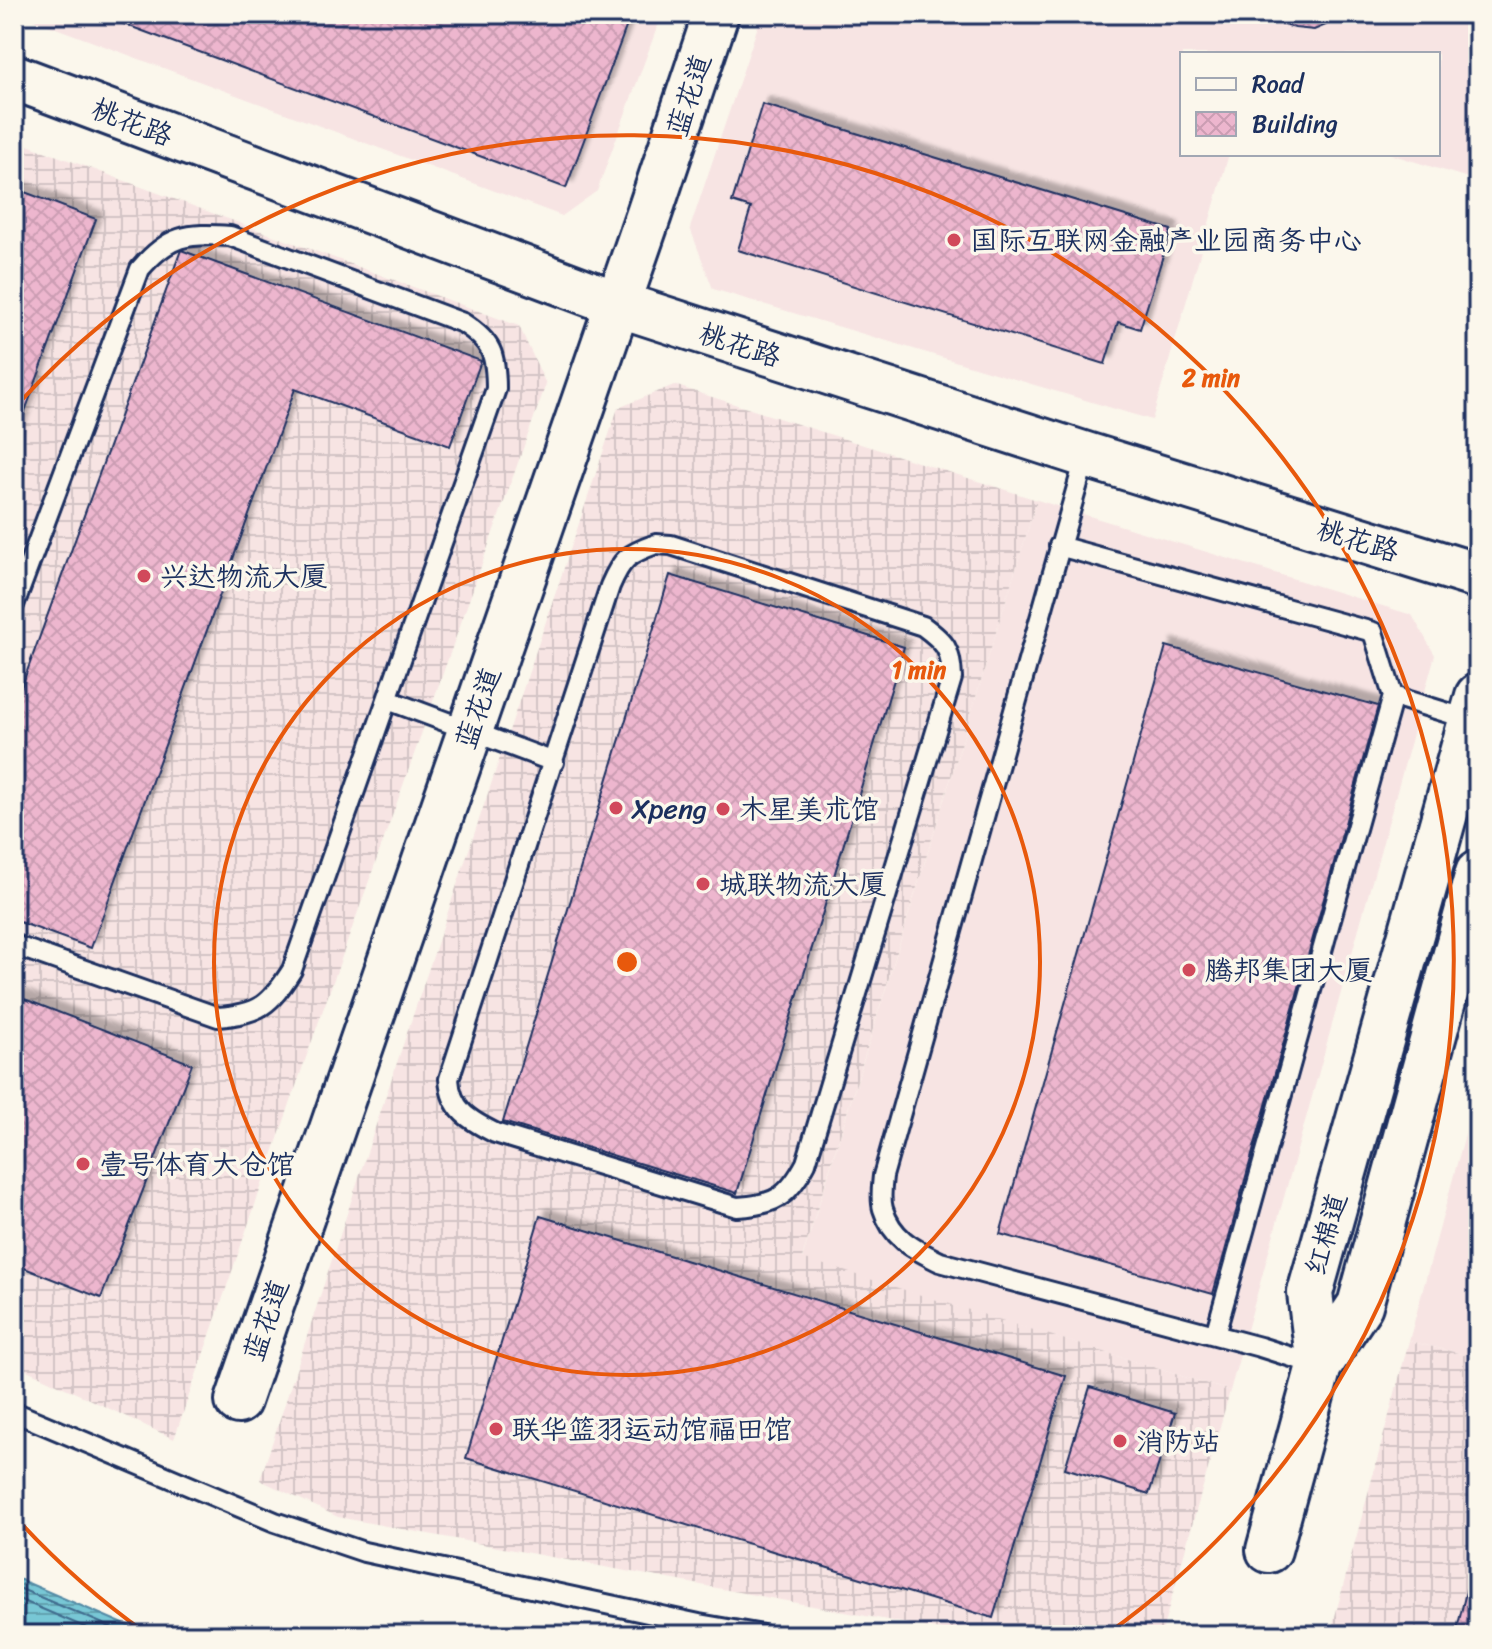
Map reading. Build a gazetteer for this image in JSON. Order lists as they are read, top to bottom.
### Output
{
  "streets": {
    "main road": ["蓝花道", "桃花路", "红棉道"]
  },
  "crossings": [
    ["蓝花道", "桃花路"]
  ],
  "places": [
    "国际互联网金融产业园商务中心",
    "兴达物流大厦",
    "Xpeng",
    "木星美术馆",
    "城联物流大厦",
    "腾邦集团大厦",
    "壹号体育大仓馆",
    "联华篮羽运动馆福田馆",
    "消防站"
  ],
  "legend": ["Road", "Building"],
  "rings": ["2 min", "1 min"]
}
